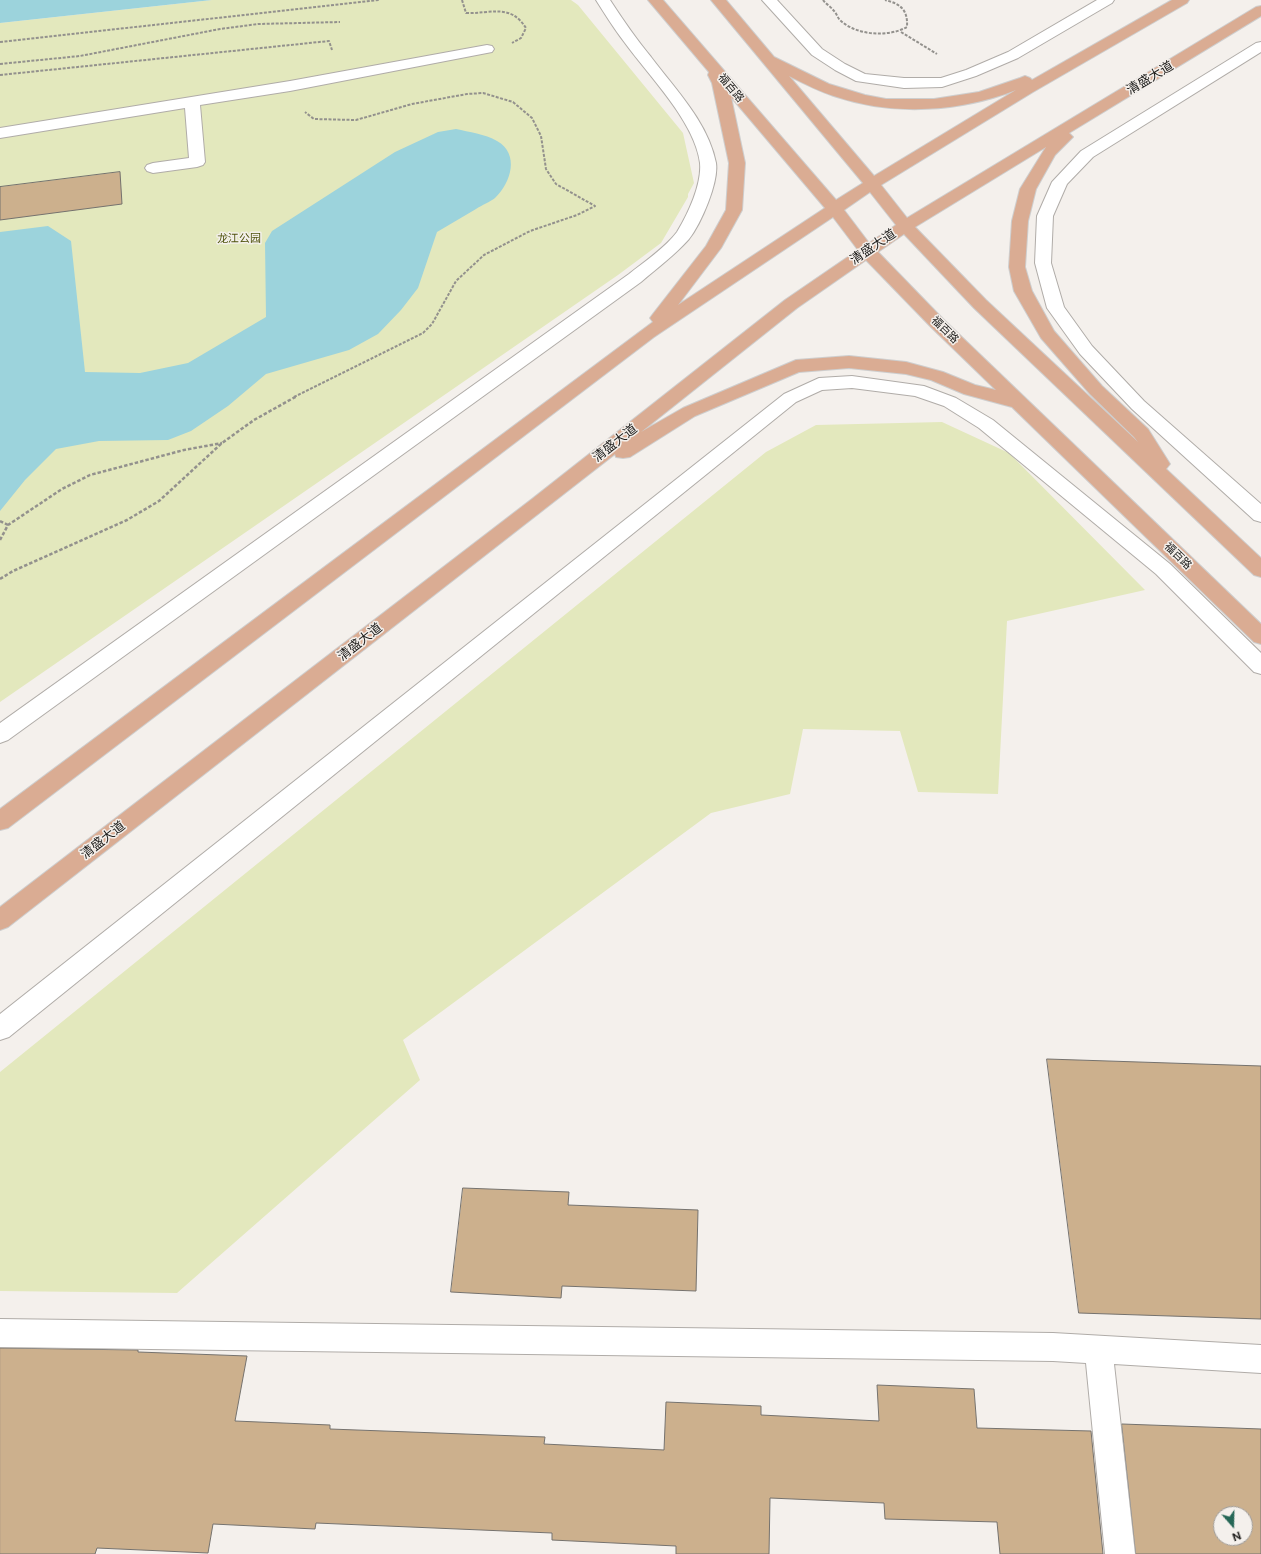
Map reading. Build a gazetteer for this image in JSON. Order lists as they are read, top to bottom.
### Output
{
  "streets": {
    "main road": ["清盛大道", "福百路"]
  },
  "crossings": [
    ["清盛大道", "福百路"]
  ],
  "parks": ["龙江公园"],
  "north": "bottom"
}
